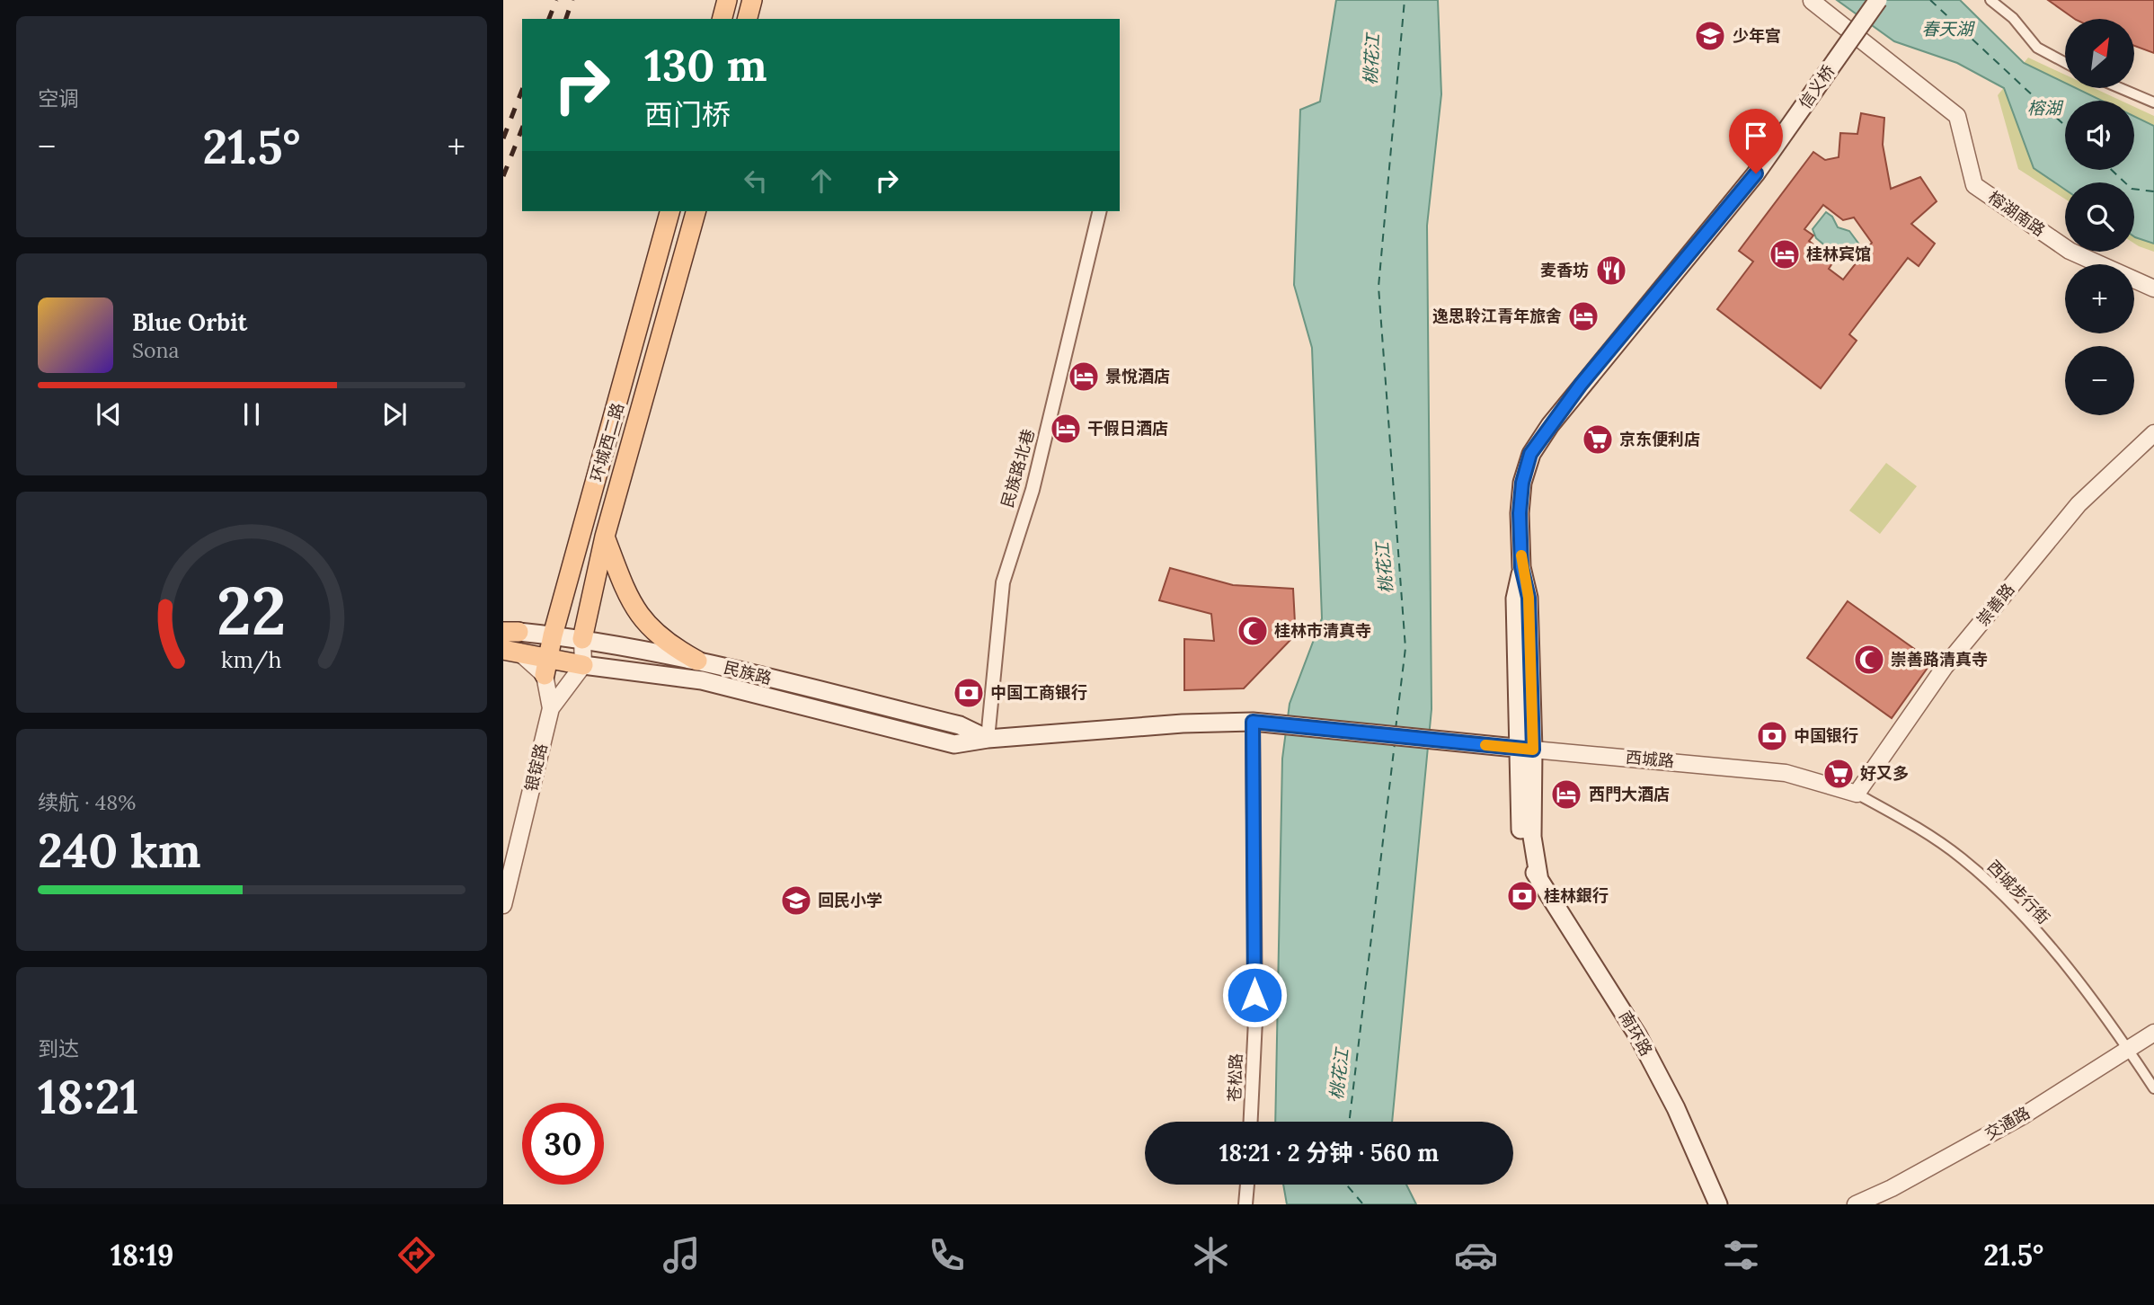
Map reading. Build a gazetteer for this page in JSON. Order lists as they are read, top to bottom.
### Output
{
  "streets": {
    "main road": [
      "信义桥",
      "环城西二路",
      "民族路",
      "西城路",
      "南环路"
    ],
    "street": [
      "榕湖南路",
      "民族路北巷",
      "崇善路",
      "银锭路",
      "西城步行街",
      "苍松路",
      "交通路"
    ]
  },
  "crossings": [
    ["信义桥", "南环路"],
    ["环城西二路", "民族路"],
    ["民族路北巷", "民族路"],
    ["崇善路", "西城路"],
    ["崇善路", "西城步行街"],
    ["民族路", "西城路"],
    ["民族路", "银锭路"],
    ["民族路", "苍松路"],
    ["西城路", "西城步行街"],
    ["西城路", "南环路"],
    ["西城步行街", "交通路"]
  ],
  "water": ["春天湖", "桃花江", "榕湖"],
  "places": {
    "school or university": ["少年宫", "回民小学"],
    "hotel": [
      "桂林宾馆",
      "逸思聆江青年旅舍",
      "景悅酒店",
      "干假日酒店",
      "西門大酒店"
    ],
    "restaurant": ["麦香坊"],
    "supermarket": ["京东便利店", "好又多"],
    "mosque": ["桂林市清真寺", "崇善路清真寺"],
    "bank": ["中国工商银行", "中国银行", "桂林銀行"]
  },
  "north": "top right",
  "page": {
    "tile": [
      "空调",
      ["续航 · 48%", "240 km"],
      ["到达", "18:21"]
    ],
    "map_buttons": ["+", "−"],
    "turn": ["130 m", "西门桥"],
    "heat": ["−", "21.5°", "+"],
    "song": ["Blue Orbit", "Sona"],
    "limit": "30",
    "trip": "18:21 · 2 分钟 · 560 m",
    "tabs": ["18:19", "21.5°"],
    "gauge": ["22", "km/h"]
  }
}
